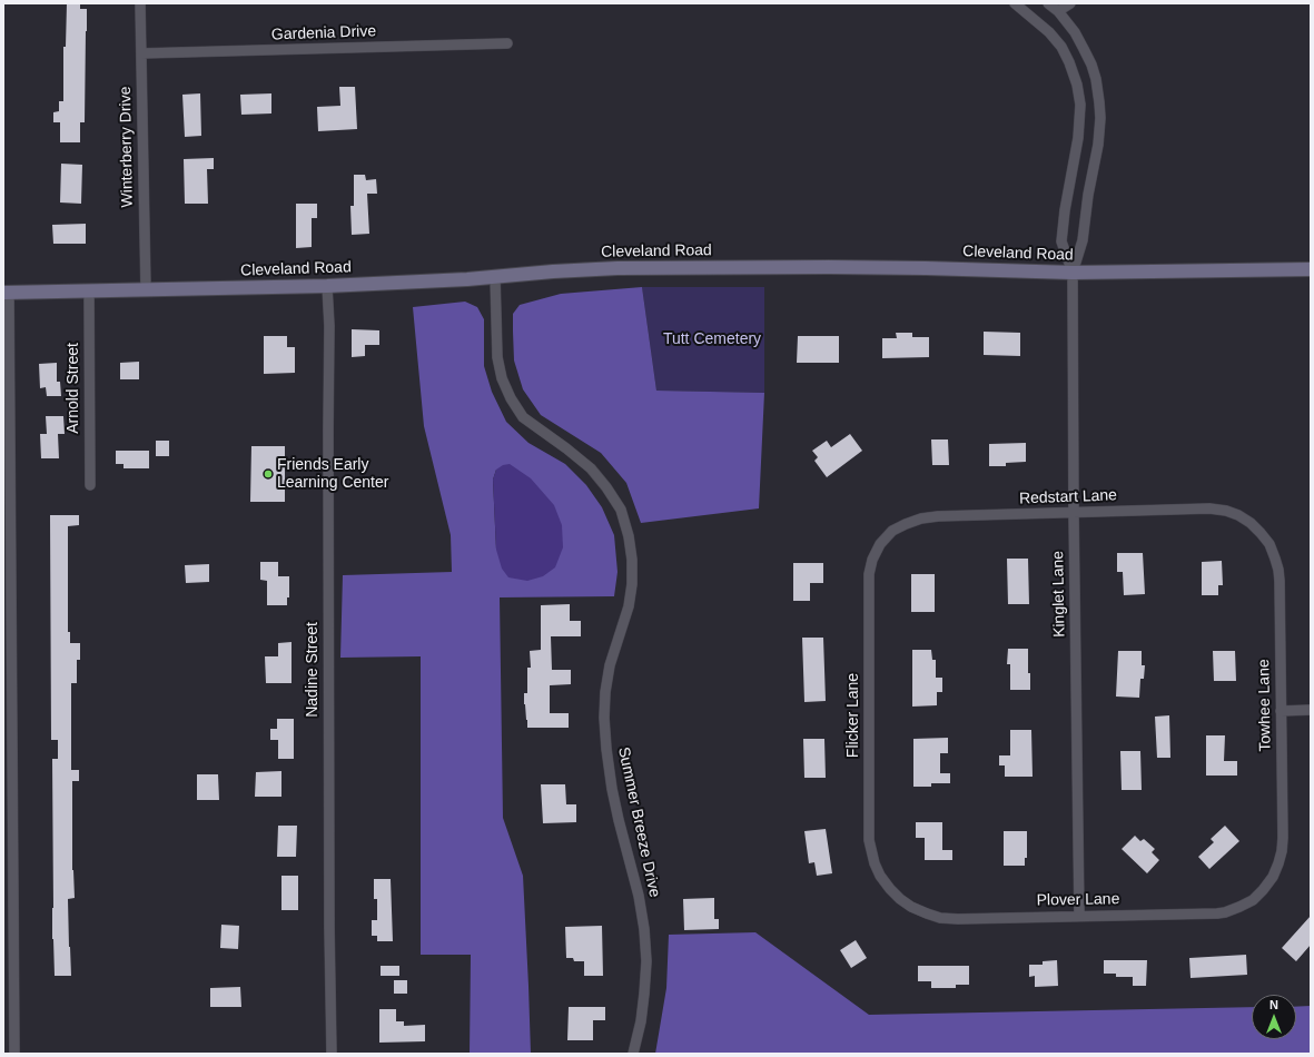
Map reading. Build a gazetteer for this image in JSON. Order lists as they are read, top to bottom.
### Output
{
  "streets": {
    "main road": ["Cleveland Road"],
    "street": [
      "Gardenia Drive",
      "Winterberry Drive",
      "Arnold Street",
      "Redstart Lane",
      "Kinglet Lane",
      "Nadine Street",
      "Towhee Lane",
      "Flicker Lane",
      "Summer Breeze Drive",
      "Plover Lane"
    ]
  },
  "crossings": [
    ["Gardenia Drive", "Winterberry Drive"],
    ["Winterberry Drive", "Cleveland Road"],
    ["Cleveland Road", "Arnold Street"],
    ["Cleveland Road", "Kinglet Lane"],
    ["Cleveland Road", "Nadine Street"],
    ["Cleveland Road", "Summer Breeze Drive"],
    ["Redstart Lane", "Kinglet Lane"],
    ["Redstart Lane", "Towhee Lane"],
    ["Redstart Lane", "Flicker Lane"],
    ["Kinglet Lane", "Plover Lane"],
    ["Towhee Lane", "Plover Lane"],
    ["Flicker Lane", "Plover Lane"]
  ],
  "parks": ["Tutt Cemetery"],
  "places": ["Friends Early Learning Center"],
  "north": "top"
}
